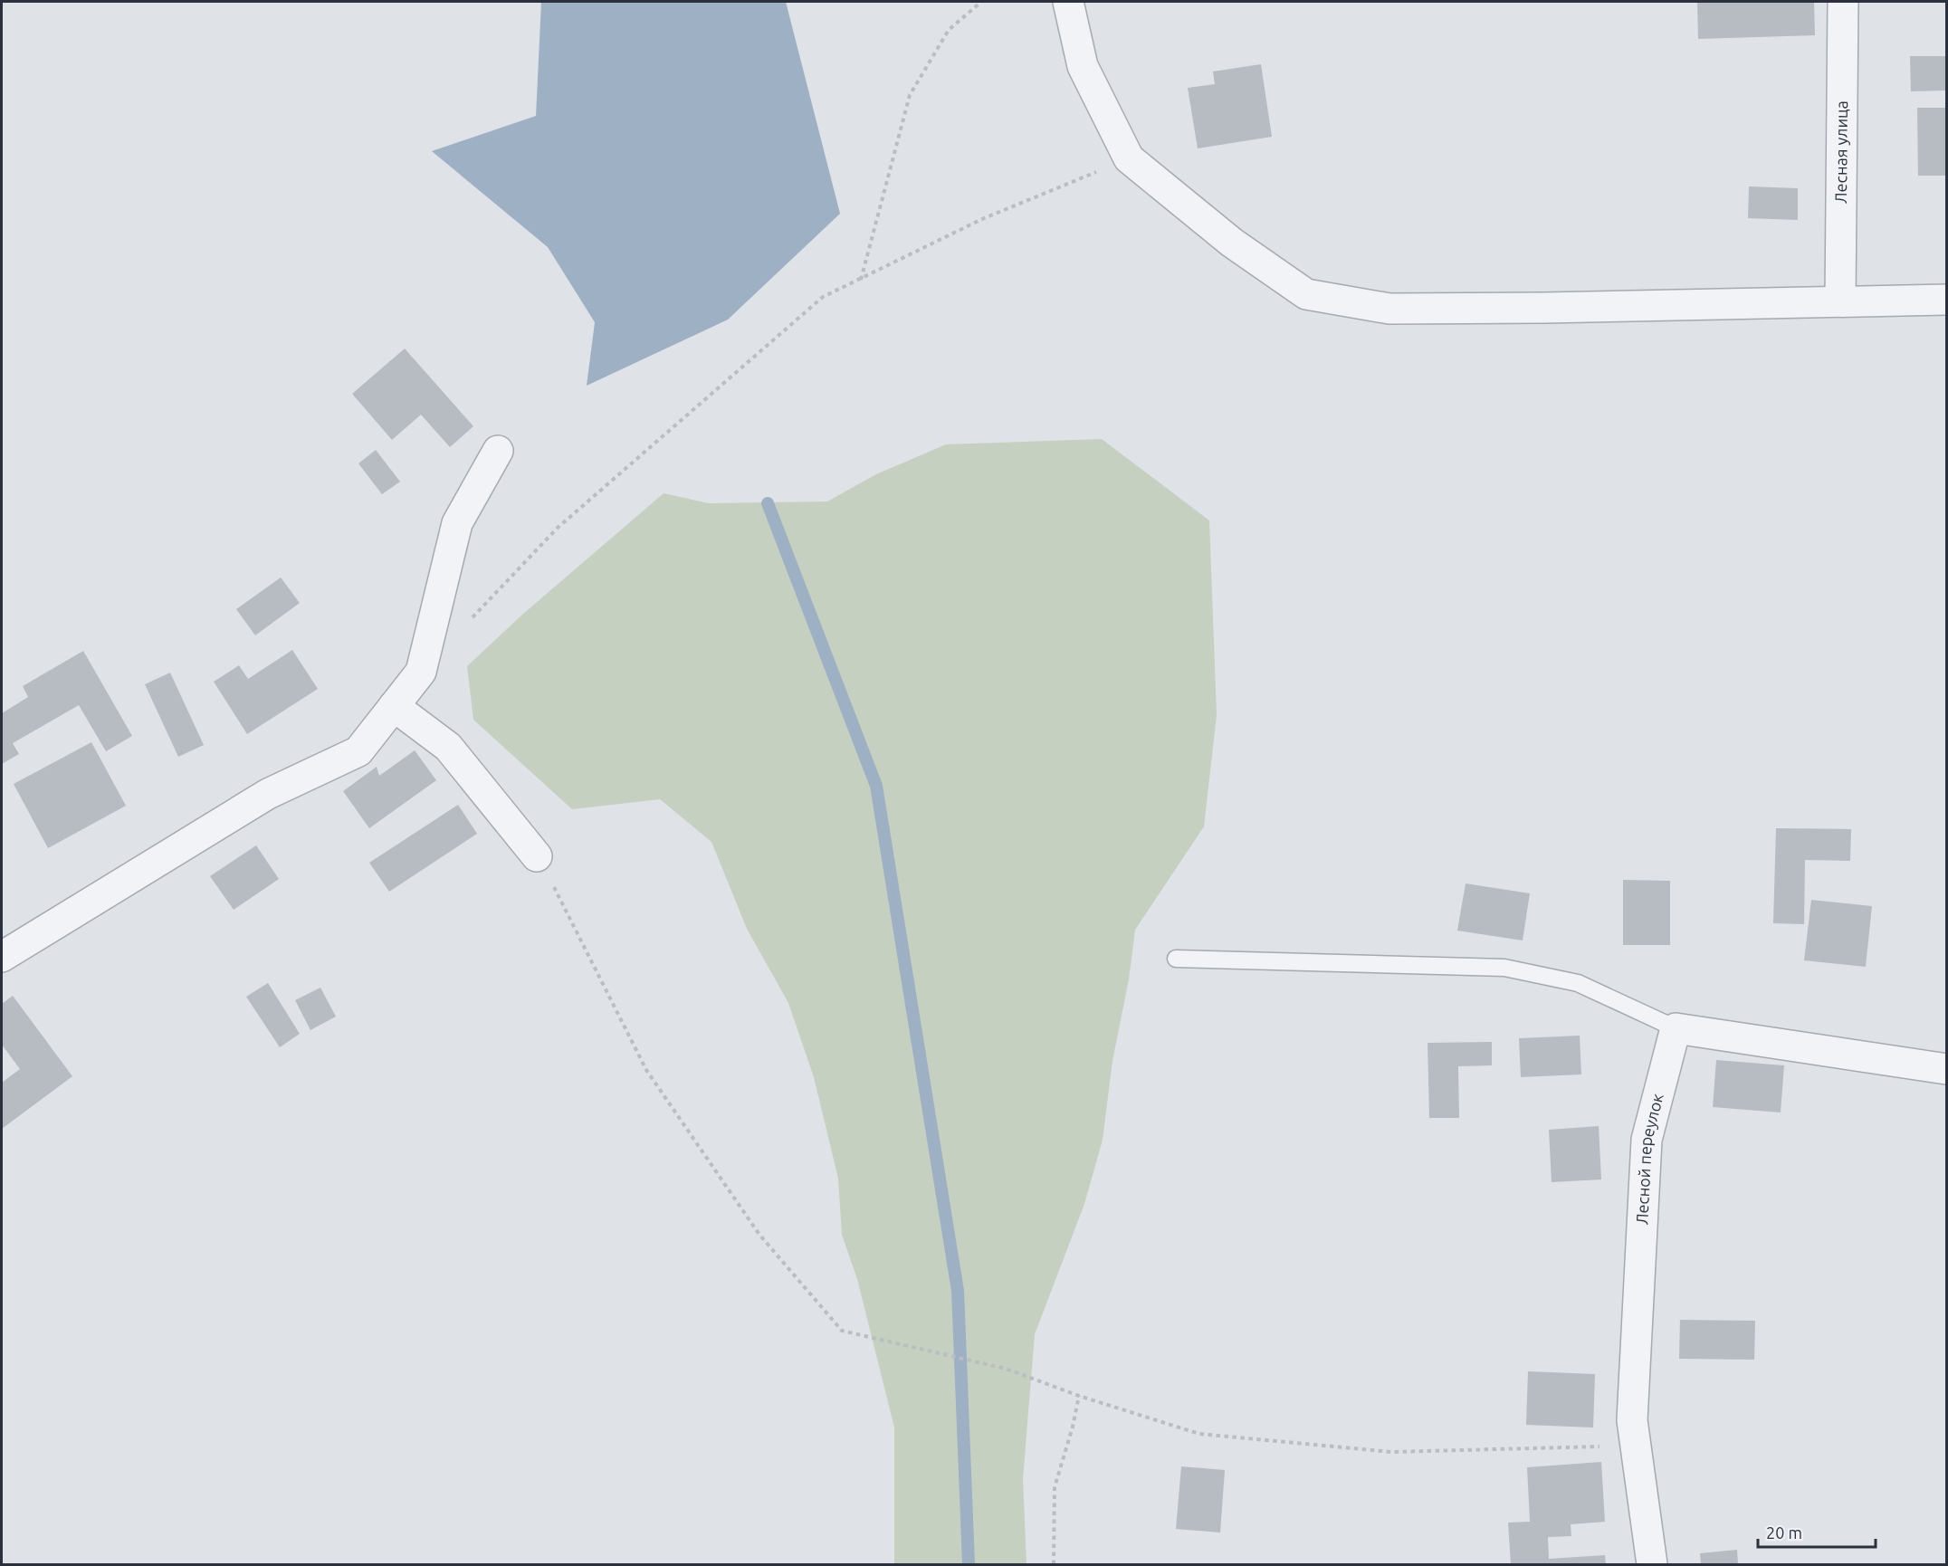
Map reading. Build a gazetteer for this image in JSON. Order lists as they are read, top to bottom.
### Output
{
  "streets": {
    "street": ["Лесная улица", "Лесной переулок"]
  },
  "scale_bar": "20 m"
}
